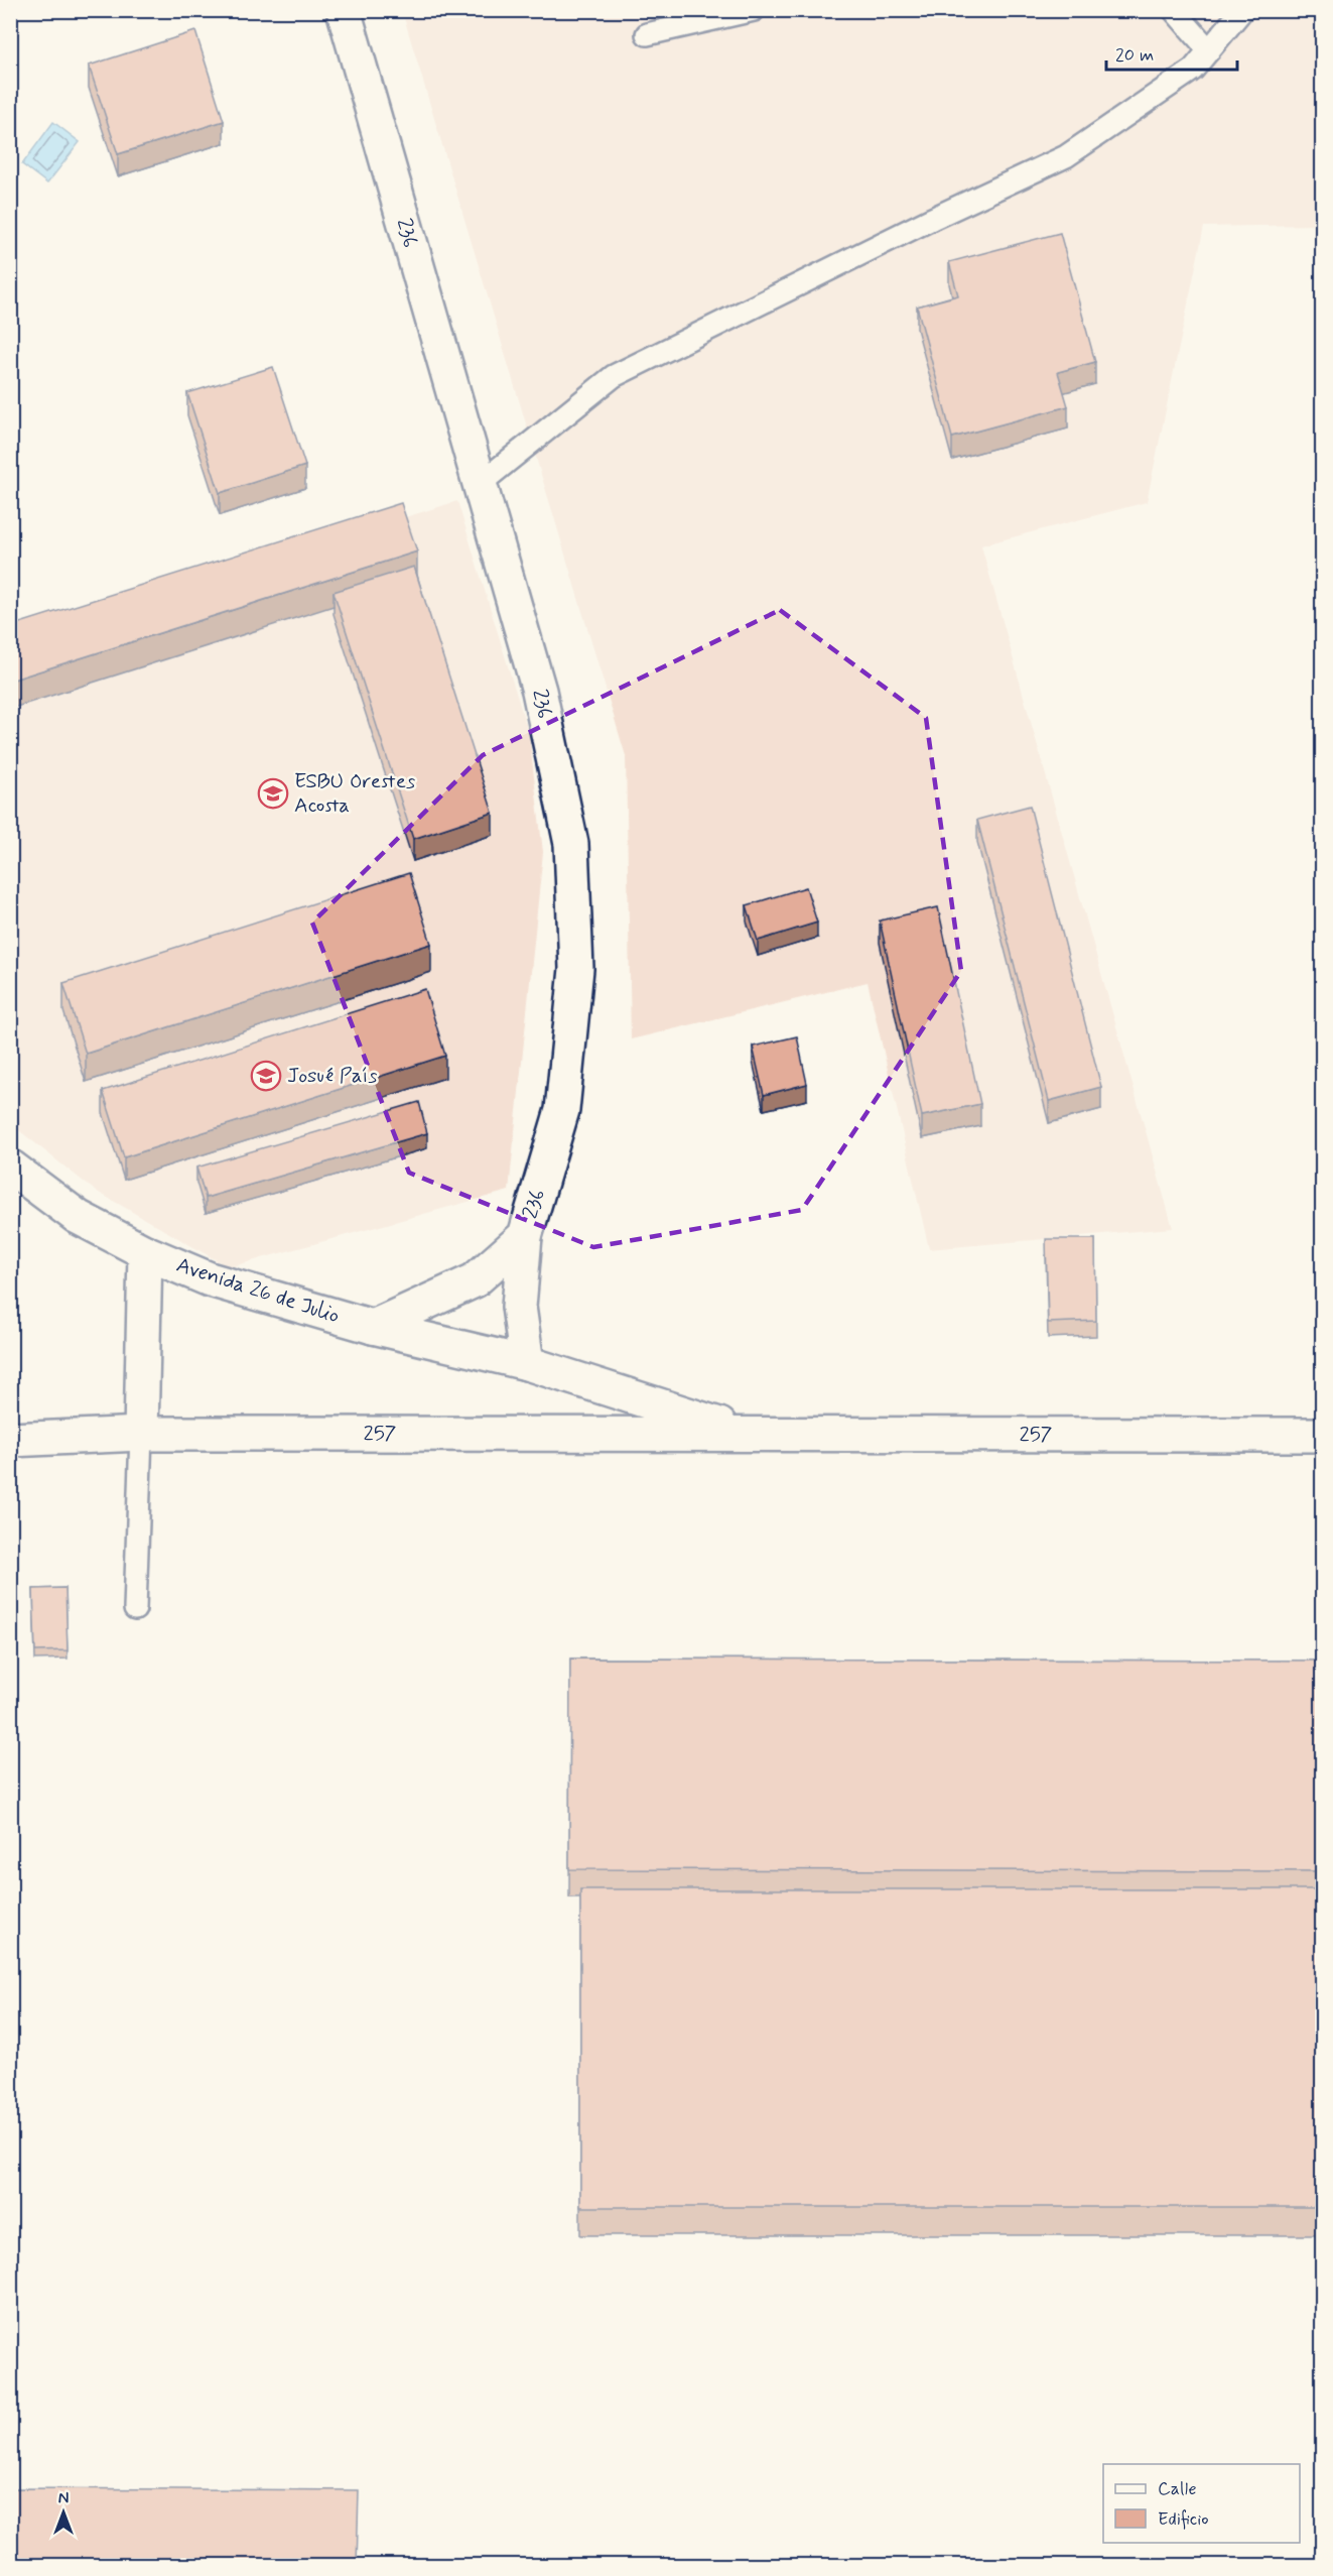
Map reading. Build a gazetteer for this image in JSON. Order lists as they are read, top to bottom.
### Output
{
  "streets": {
    "street": ["236", "Avenida 26 de Julio", "257"]
  },
  "crossings": [
    ["236", "Avenida 26 de Julio"],
    ["236", "257"],
    ["Avenida 26 de Julio", "257"]
  ],
  "places": {
    "school or university": ["ESBU Orestes Acosta", "Josué País"]
  },
  "legend": ["Calle", "Edificio"],
  "scale_bar": "20 m",
  "north": "top"
}
